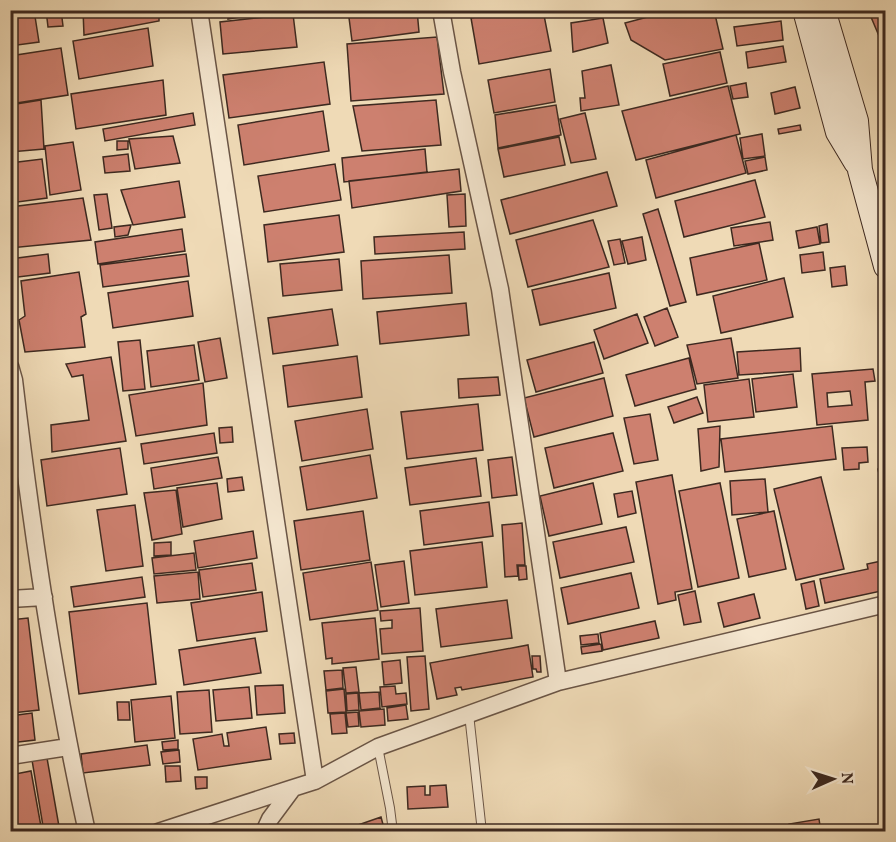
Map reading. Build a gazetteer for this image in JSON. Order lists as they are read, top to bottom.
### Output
{
  "north": "right"
}
